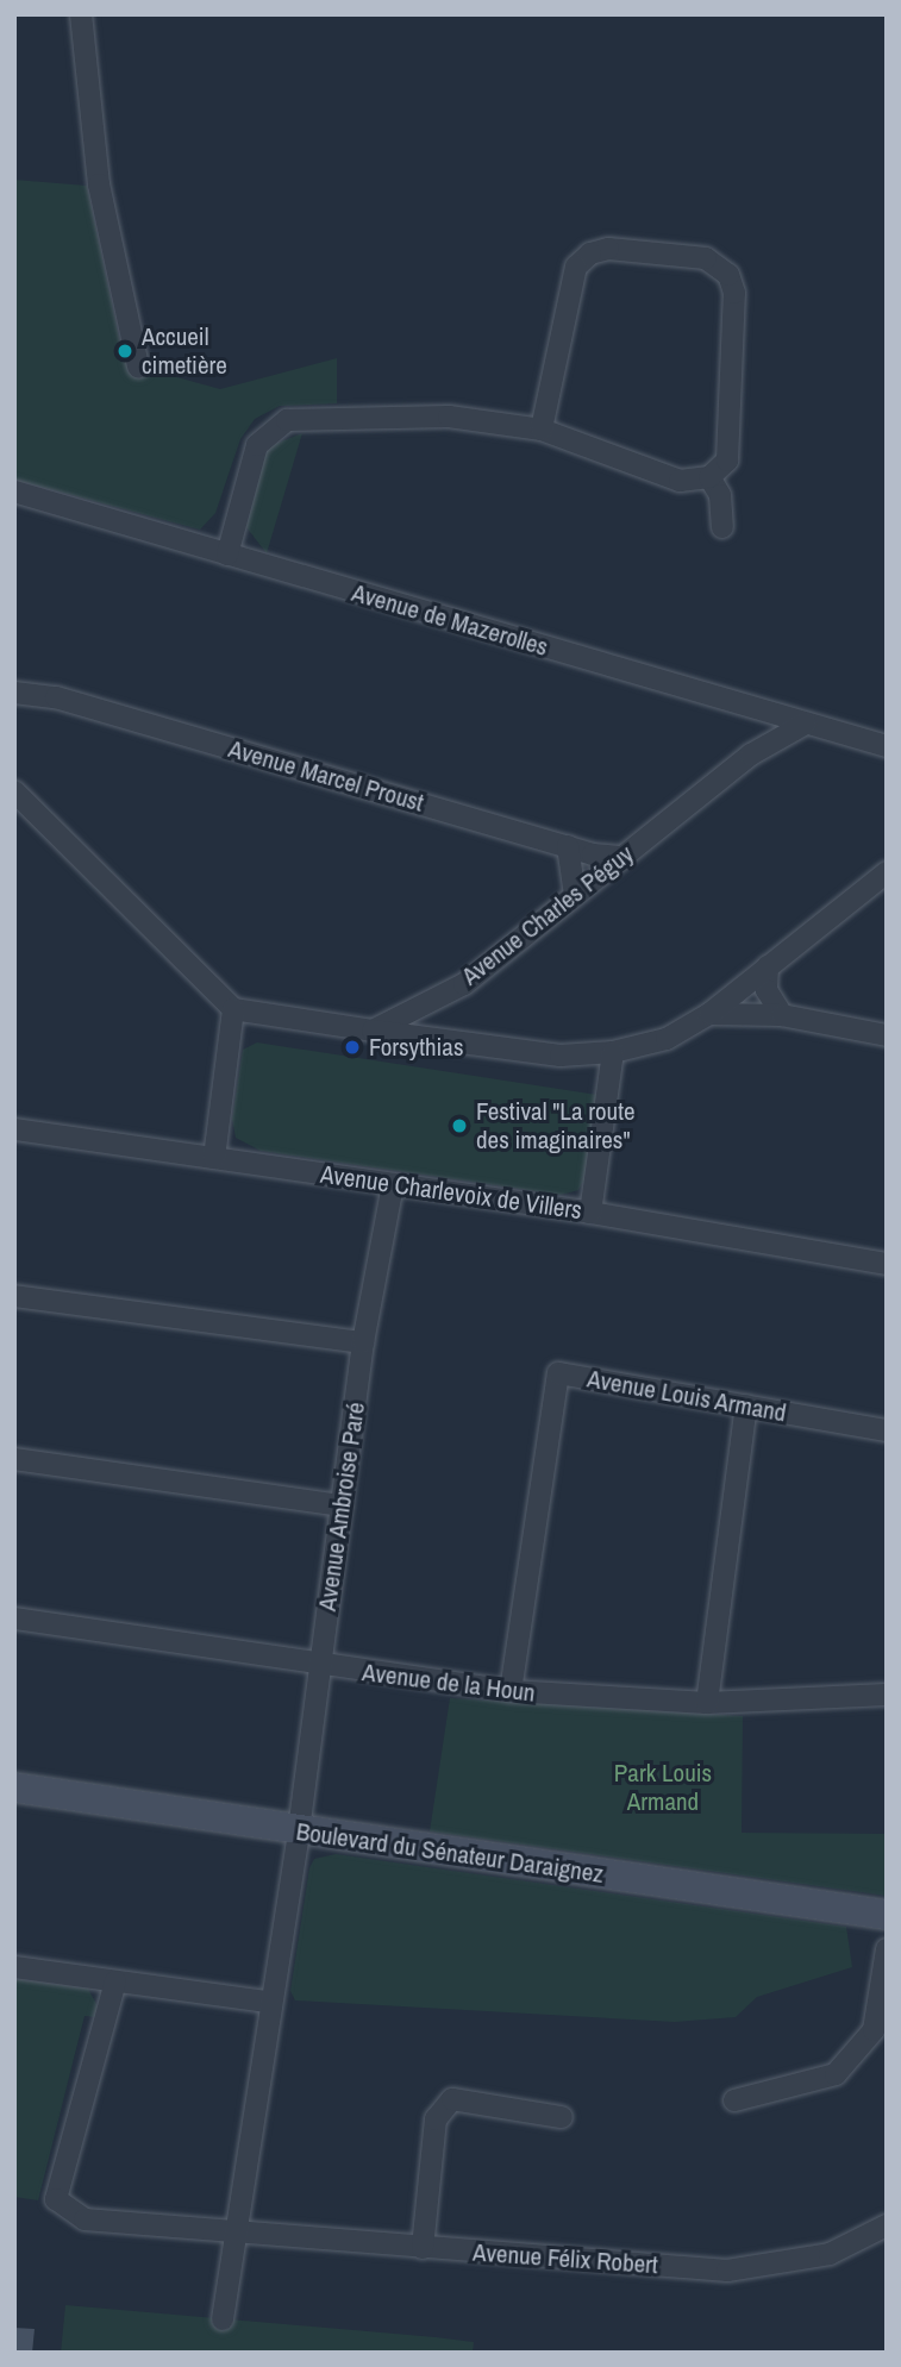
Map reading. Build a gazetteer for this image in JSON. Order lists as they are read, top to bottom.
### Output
{
  "streets": {
    "street": [
      "Avenue de Mazerolles",
      "Avenue Marcel Proust",
      "Avenue Charles Péguy",
      "Avenue Charlevoix de Villers",
      "Avenue Louis Armand",
      "Avenue Ambroise Paré",
      "Avenue de la Houn",
      "Boulevard du Sénateur Daraignez",
      "Avenue Félix Robert"
    ]
  },
  "crossings": [
    ["Avenue de Mazerolles", "Avenue Charles Péguy"],
    ["Avenue Marcel Proust", "Avenue Charles Péguy"],
    ["Avenue Charlevoix de Villers", "Avenue Ambroise Paré"],
    ["Avenue Louis Armand", "Avenue de la Houn"],
    ["Avenue Ambroise Paré", "Avenue de la Houn"],
    ["Avenue Ambroise Paré", "Boulevard du Sénateur Daraignez"],
    ["Avenue Ambroise Paré", "Avenue Félix Robert"]
  ],
  "parks": ["Park Louis Armand"],
  "places": ["Accueil cimetière", "Forsythias", "Festival \"La route des imaginaires\""]
}
